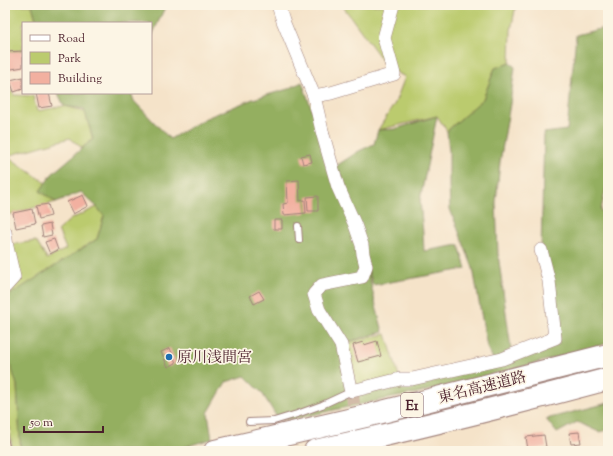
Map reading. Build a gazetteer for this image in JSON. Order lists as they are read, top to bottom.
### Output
{
  "streets": {
    "highway": ["東名高速道路", "E1"]
  },
  "places": ["原川浅間宮"],
  "legend": ["Road", "Park", "Building"],
  "scale_bar": "50 m"
}
